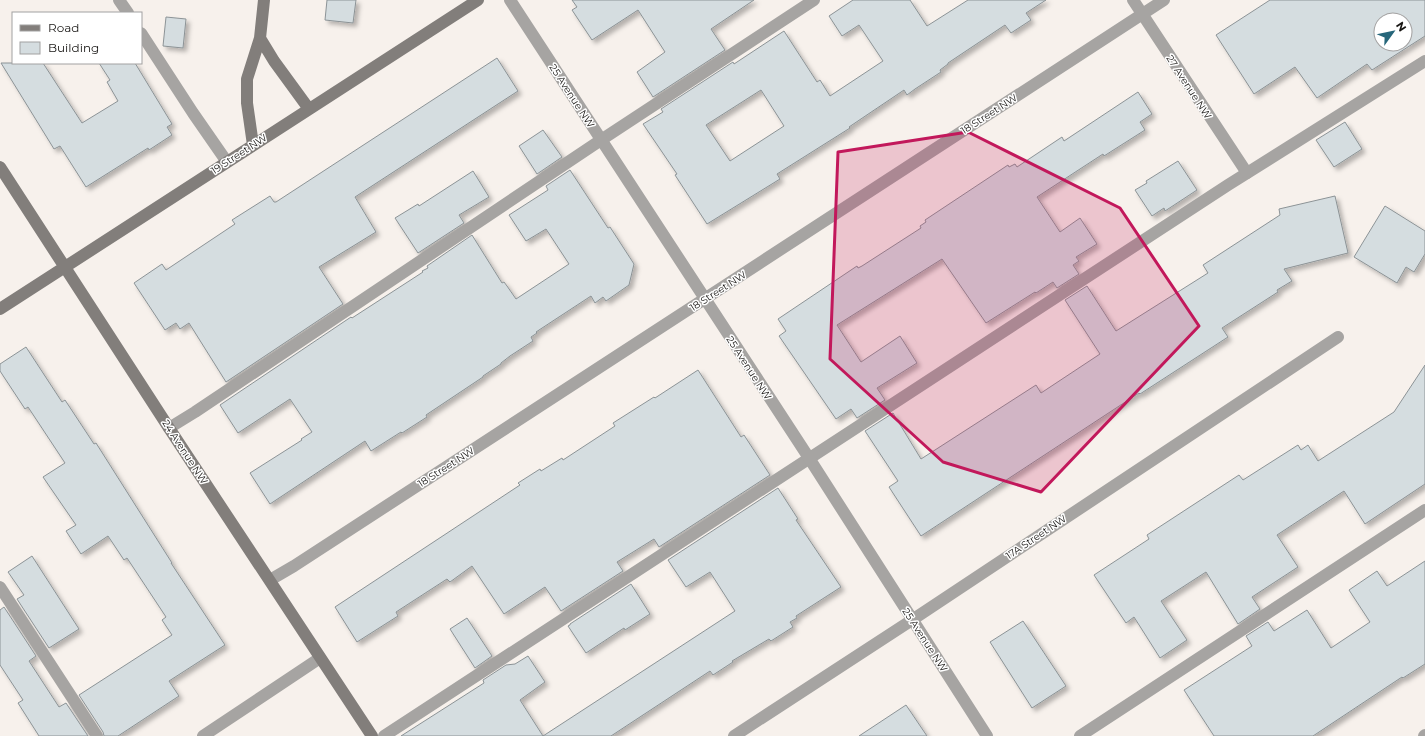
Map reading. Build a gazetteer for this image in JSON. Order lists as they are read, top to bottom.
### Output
{
  "streets": {
    "street": [
      "27 Avenue NW",
      "25 Avenue NW",
      "18 Street NW",
      "19 Street NW",
      "24 Avenue NW",
      "17A Street NW"
    ]
  },
  "crossings": [
    ["27 Avenue NW", "18 Street NW"],
    ["25 Avenue NW", "18 Street NW"],
    ["25 Avenue NW", "17A Street NW"],
    ["18 Street NW", "24 Avenue NW"],
    ["19 Street NW", "24 Avenue NW"]
  ],
  "legend": ["Road", "Building"],
  "north": "top right"
}
